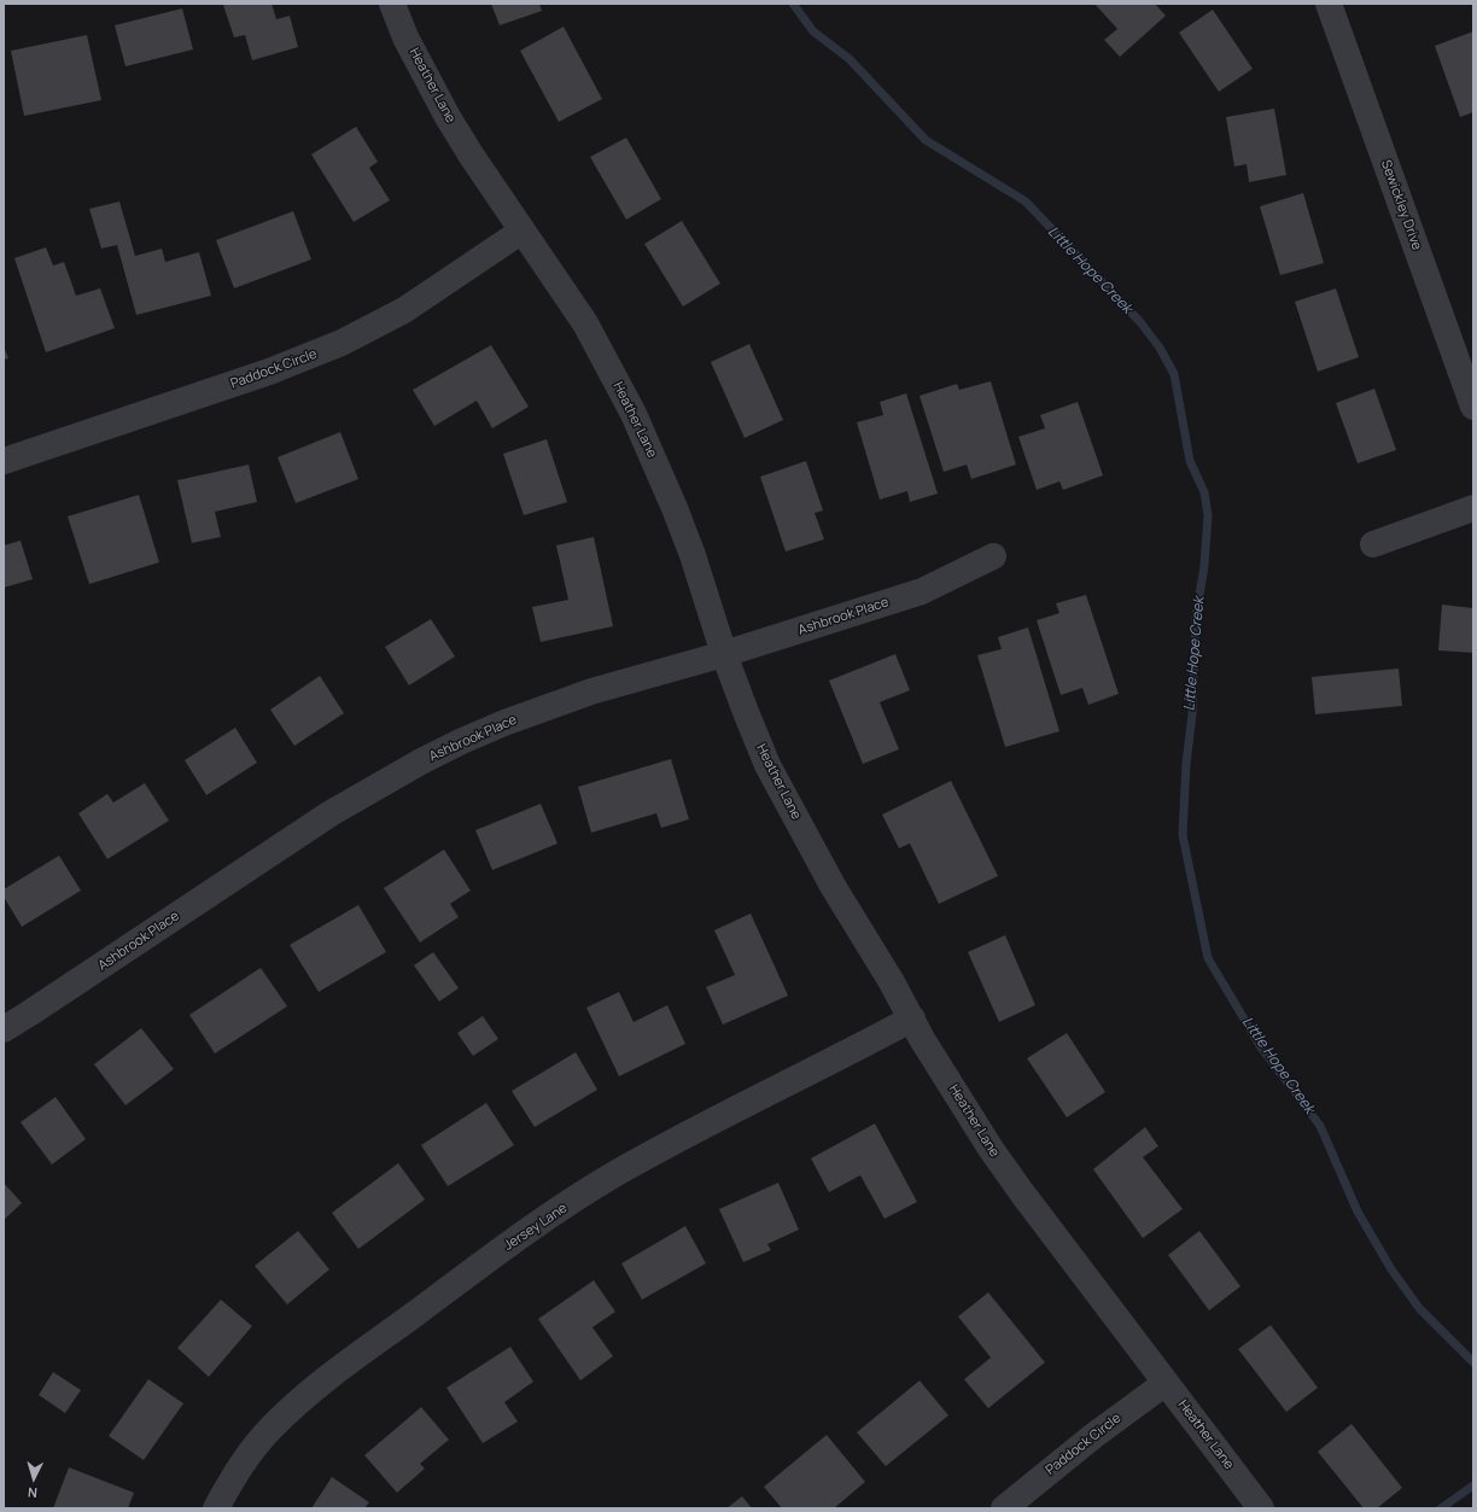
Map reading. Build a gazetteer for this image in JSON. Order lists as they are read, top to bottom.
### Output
{
  "streets": {
    "street": [
      "Heather Lane",
      "Sewickley Drive",
      "Paddock Circle",
      "Ashbrook Place",
      "Jersey Lane"
    ]
  },
  "crossings": [
    ["Heather Lane", "Paddock Circle"],
    ["Heather Lane", "Ashbrook Place"],
    ["Heather Lane", "Jersey Lane"]
  ],
  "water": ["Little Hope Creek"],
  "north": "bottom"
}
